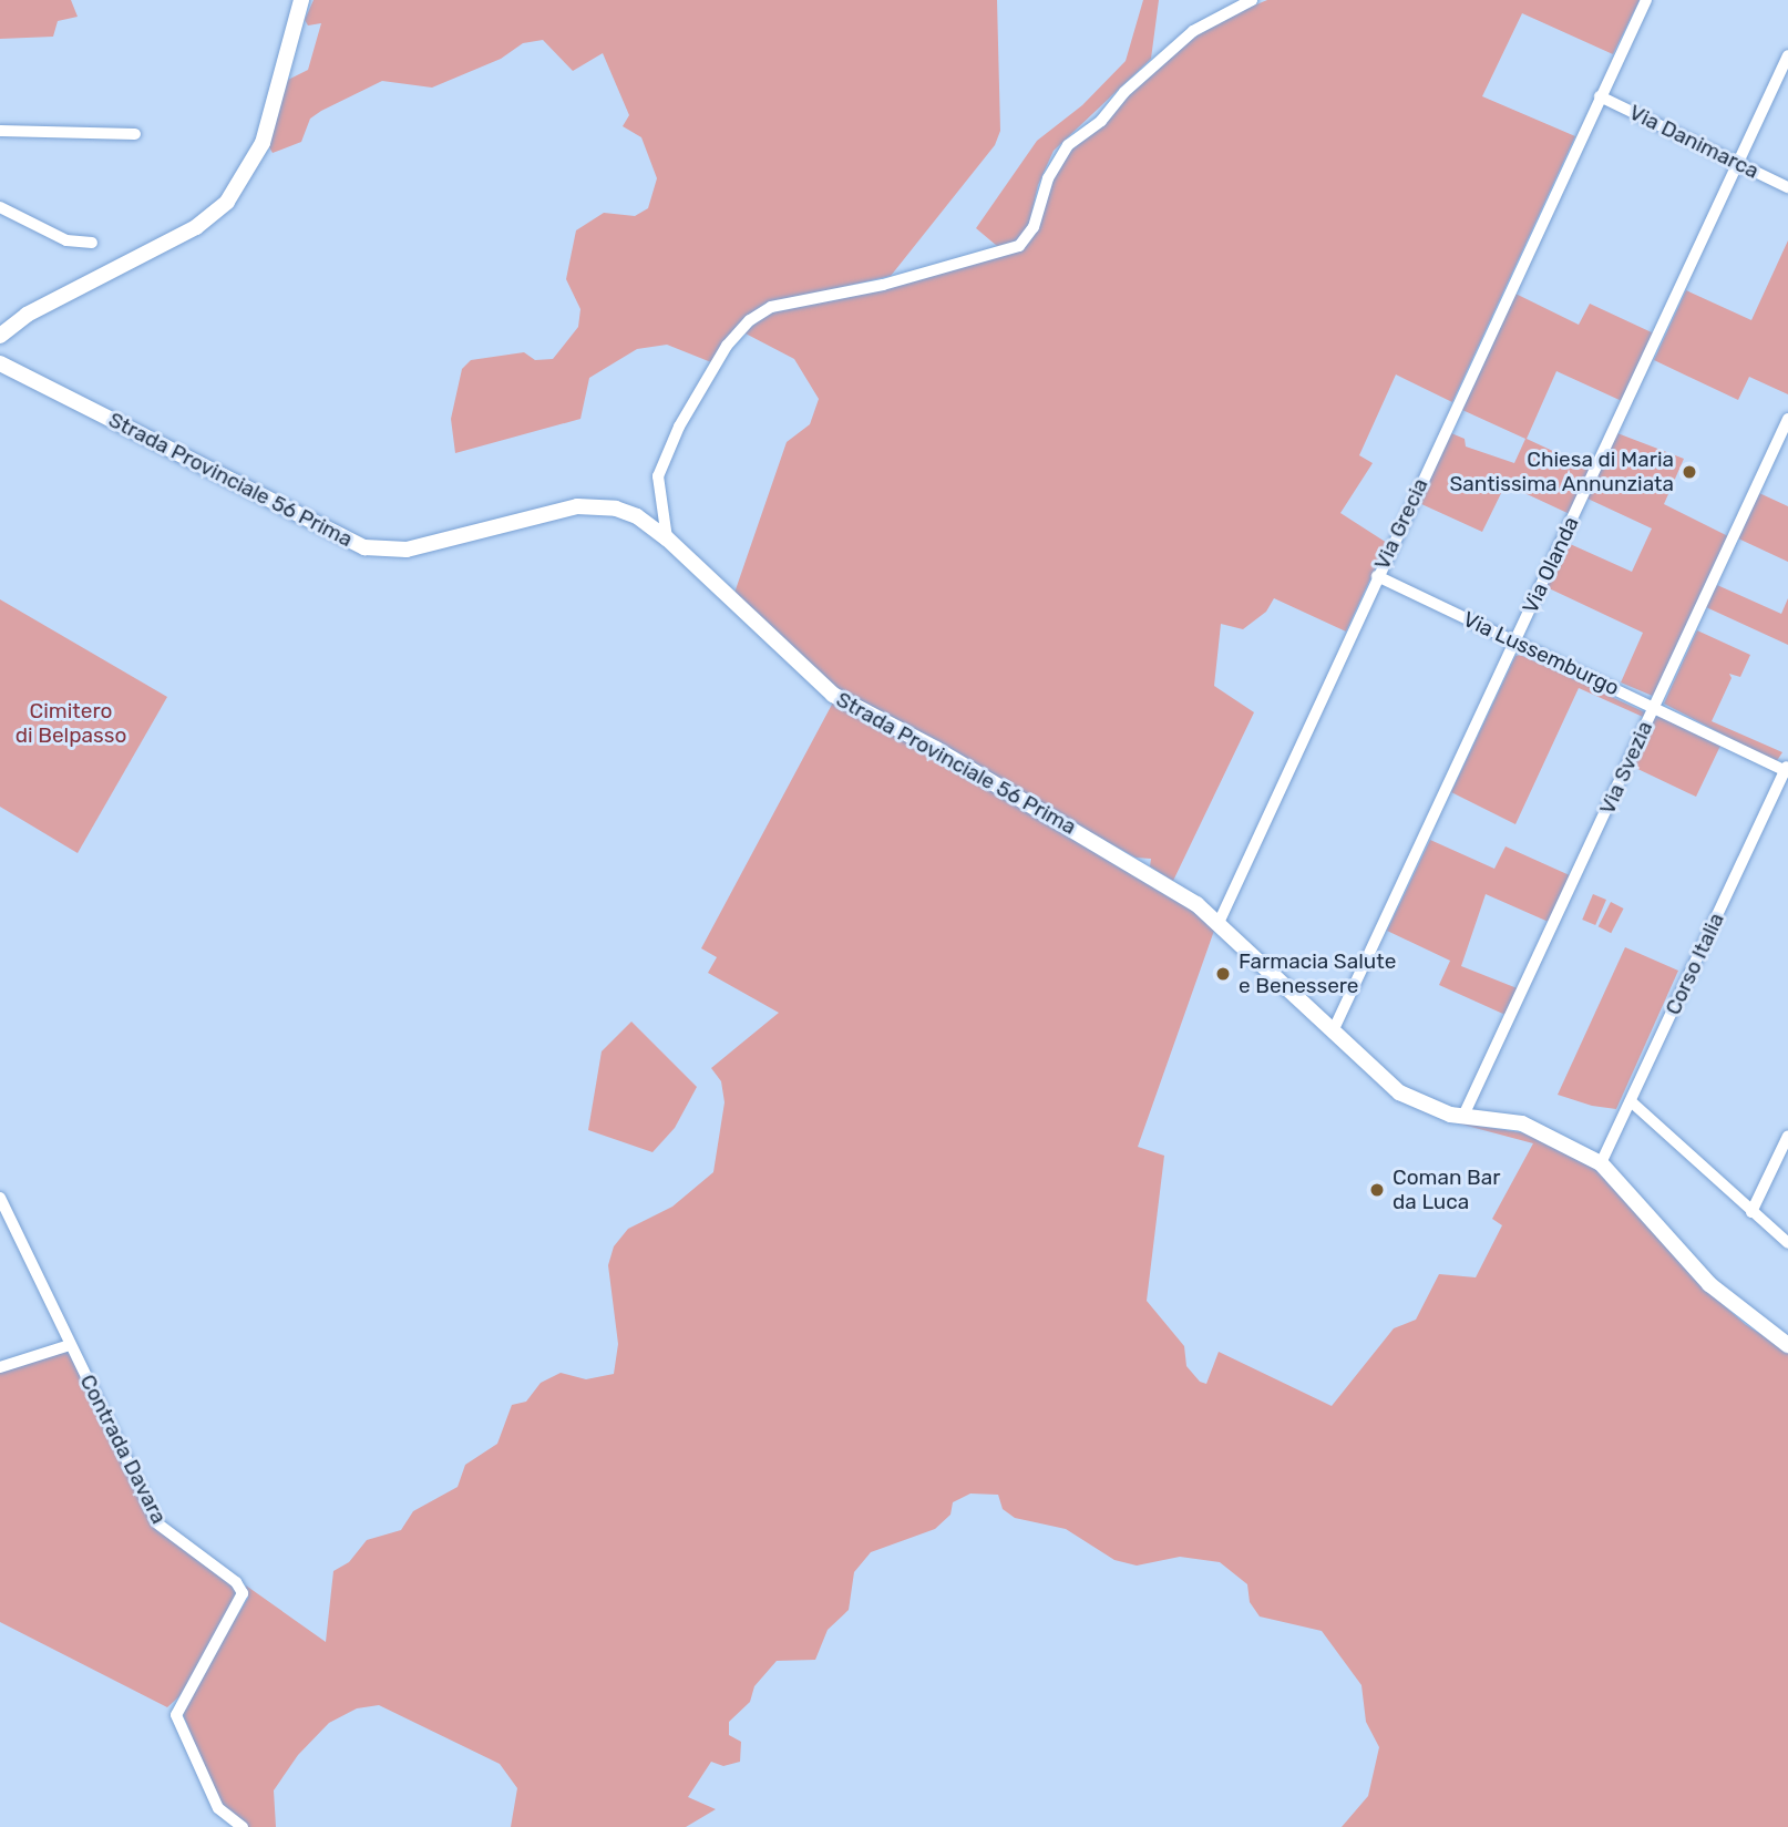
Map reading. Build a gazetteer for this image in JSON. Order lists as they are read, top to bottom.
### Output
{
  "streets": {
    "street": [
      "Via Danimarca",
      "Strada Provinciale 56 Prima",
      "Via Grecia",
      "Via Olanda",
      "Via Lussemburgo",
      "Via Svezia",
      "Corso Italia",
      "Contrada Davara"
    ]
  },
  "crossings": [
    ["Via Danimarca", "Via Grecia"],
    ["Via Danimarca", "Via Olanda"],
    ["Strada Provinciale 56 Prima", "Via Grecia"],
    ["Strada Provinciale 56 Prima", "Via Olanda"],
    ["Strada Provinciale 56 Prima", "Via Svezia"],
    ["Strada Provinciale 56 Prima", "Corso Italia"],
    ["Via Grecia", "Via Lussemburgo"],
    ["Via Olanda", "Via Lussemburgo"],
    ["Via Lussemburgo", "Via Svezia"],
    ["Via Lussemburgo", "Corso Italia"]
  ],
  "parks": ["Cimitero di Belpasso"],
  "places": ["Chiesa di Maria Santissima Annunziata", "Farmacia Salute e Benessere", "Coman Bar da Luca"]
}
